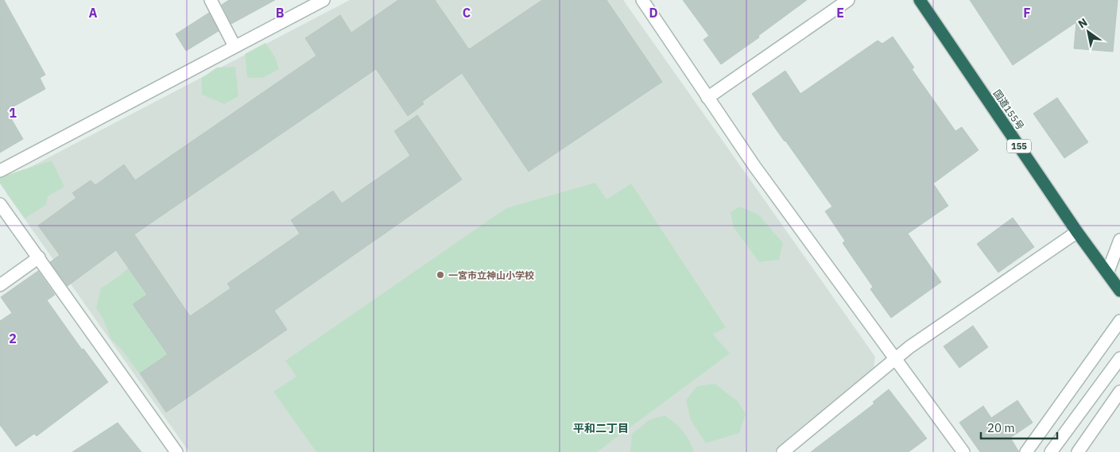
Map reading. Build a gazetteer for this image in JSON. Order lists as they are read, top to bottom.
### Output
{
  "streets": {
    "highway": ["国道155号", "155"]
  },
  "districts": ["平和二丁目"],
  "places": ["一宮市立神山小学校"],
  "scale_bar": "20 m",
  "north": "top left",
  "grid": {
    "columns": [
      "A",
      "B",
      "C",
      "D",
      "E",
      "F"
    ],
    "rows": ["1", "2"]
  }
}
